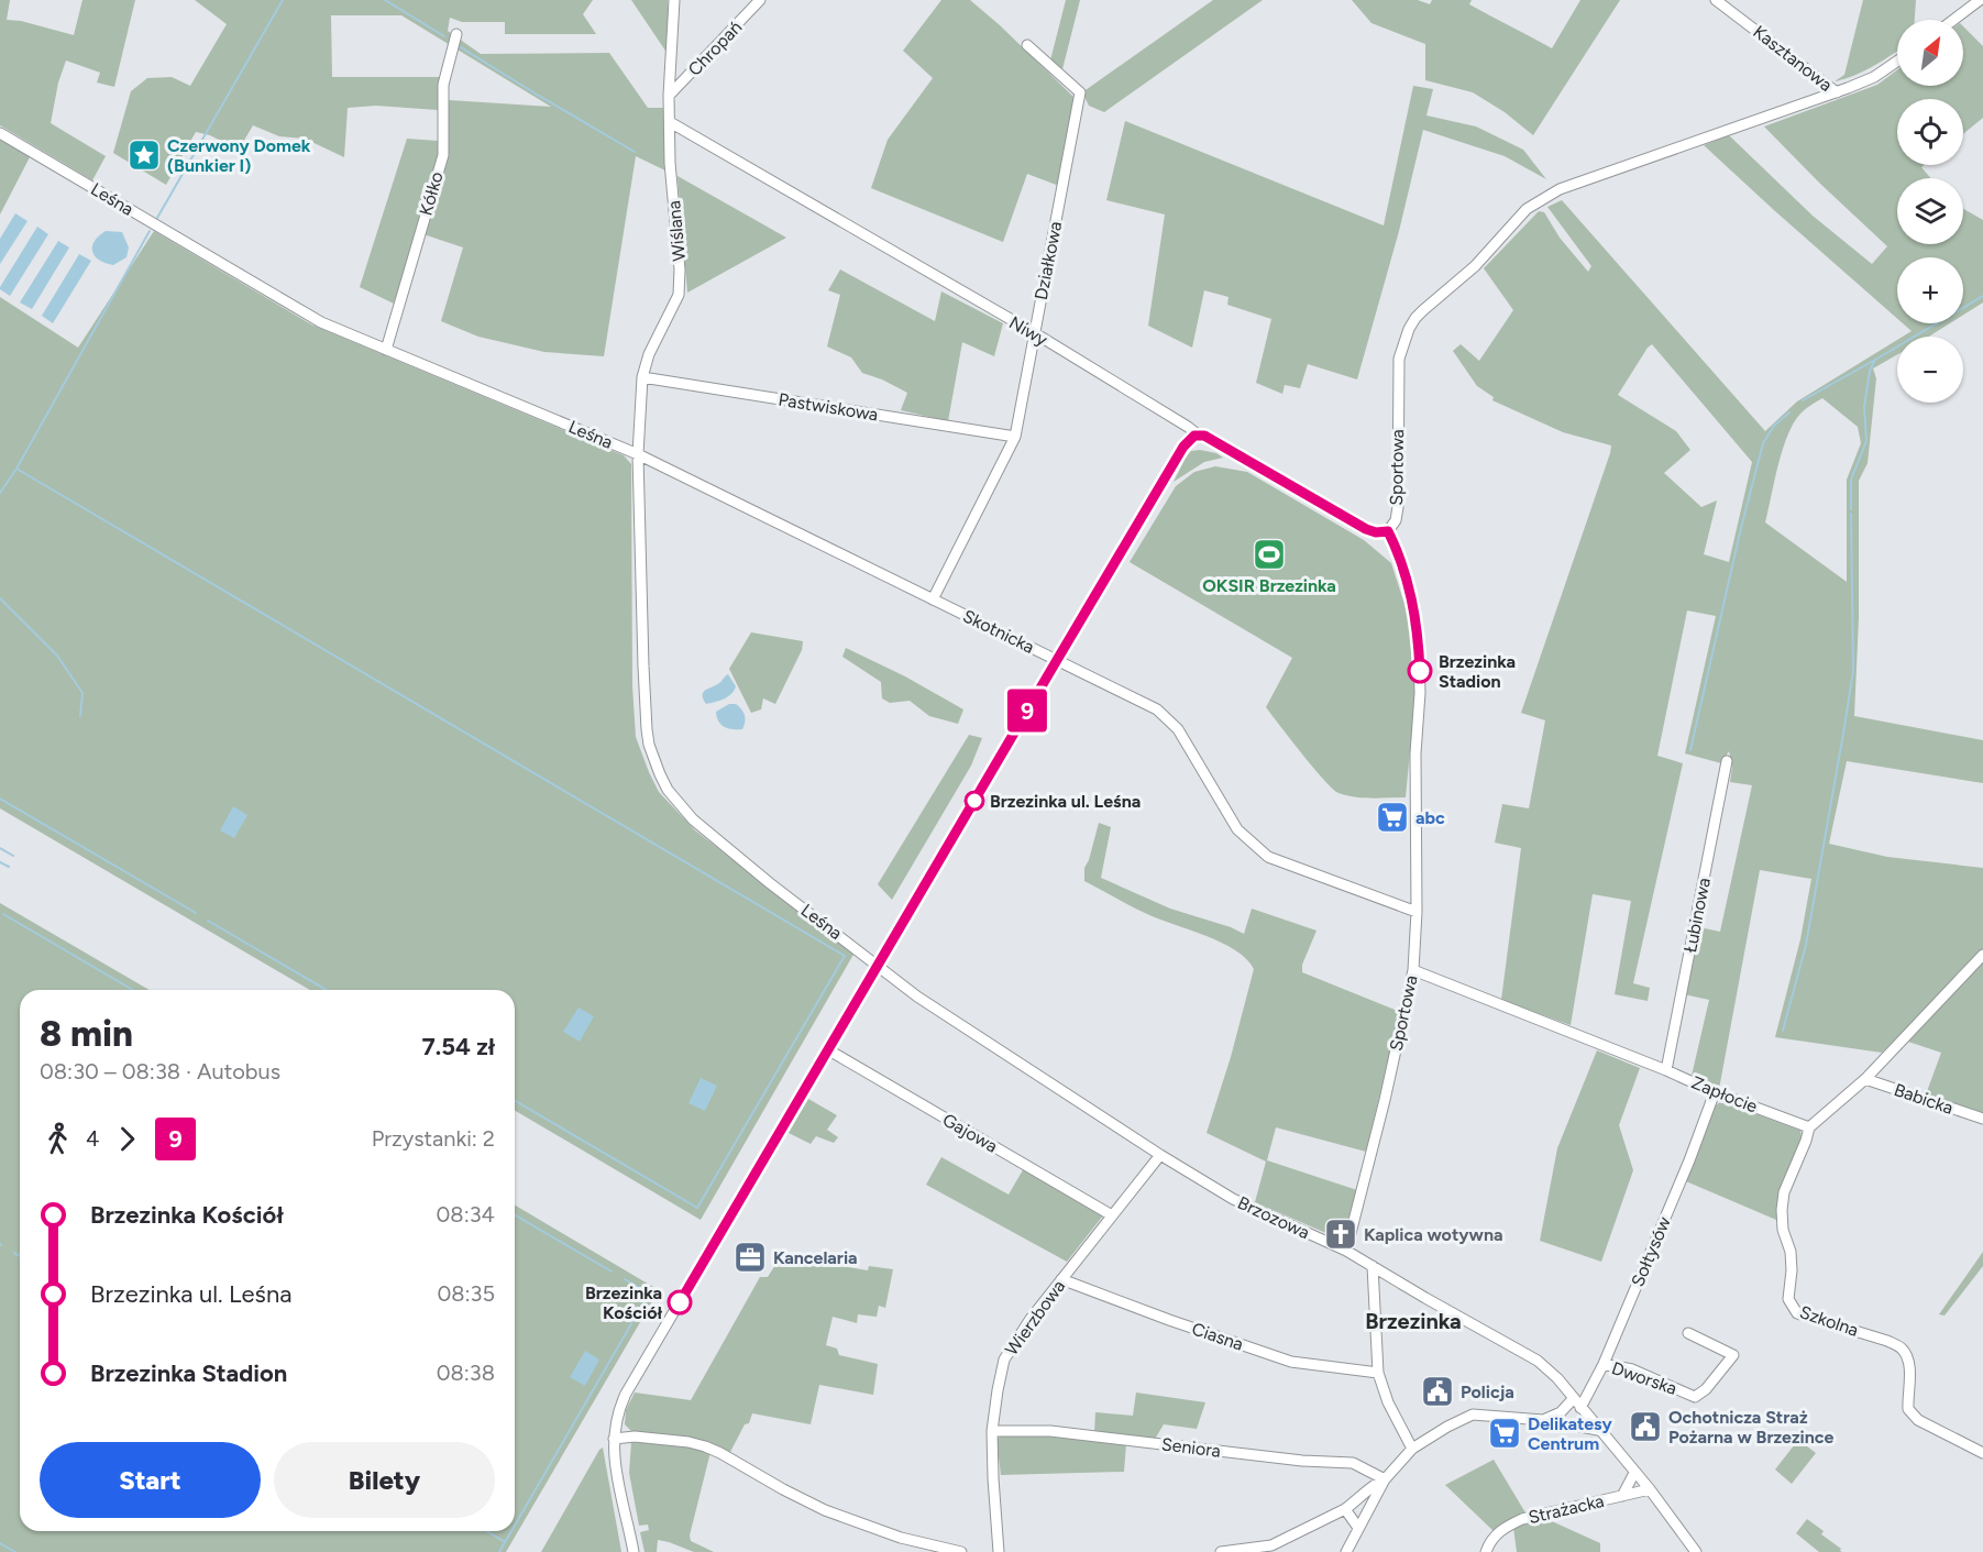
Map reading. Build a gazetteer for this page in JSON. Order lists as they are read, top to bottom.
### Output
{
  "streets": {
    "street": [
      "Chropań",
      "Kasztanowa",
      "Kółko",
      "Leśna",
      "Wiślana",
      "Działkowa",
      "Niwy",
      "Pastwiskowa",
      "Sportowa",
      "Skotnicka",
      "Łubinowa",
      "Zapłocie",
      "Babicka",
      "Gajowa",
      "Brzozowa",
      "Sołtysów",
      "Wierzbowa",
      "Szkolna",
      "Ciasna",
      "Dworska",
      "Seniora",
      "Strażacka"
    ]
  },
  "crossings": [
    ["Chropań", "Wiślana"],
    ["Kasztanowa", "Sportowa"],
    ["Kółko", "Leśna"],
    ["Leśna", "Wiślana"],
    ["Leśna", "Skotnicka"],
    ["Leśna", "Brzozowa"],
    ["Wiślana", "Niwy"],
    ["Wiślana", "Pastwiskowa"],
    ["Wiślana", "Skotnicka"],
    ["Działkowa", "Niwy"],
    ["Działkowa", "Pastwiskowa"],
    ["Działkowa", "Skotnicka"],
    ["Niwy", "Sportowa"],
    ["Sportowa", "Skotnicka"],
    ["Sportowa", "Zapłocie"],
    ["Sportowa", "Brzozowa"],
    ["Łubinowa", "Zapłocie"],
    ["Zapłocie", "Sołtysów"],
    ["Zapłocie", "Szkolna"],
    ["Gajowa", "Wierzbowa"],
    ["Brzozowa", "Sołtysów"],
    ["Brzozowa", "Wierzbowa"],
    ["Brzozowa", "Strażacka"],
    ["Sołtysów", "Dworska"],
    ["Wierzbowa", "Ciasna"],
    ["Wierzbowa", "Seniora"]
  ],
  "districts": ["Brzezinka"],
  "places": {
    "place": ["Czerwony Domek (Bunkier I)"],
    "sports": ["OKSIR Brzezinka"],
    "other": ["Brzezinka Stadion", "Brzezinka ul. Leśna", "Brzezinka Kościół"],
    "supermarket": ["abc", "Delikatesy Centrum"],
    "church": ["Kaplica wotywna"],
    "office": ["Kancelaria"],
    "public building": ["Policja", "Ochotnicza Straż Pożarna w Brzezince"]
  },
  "lines": ["bus line 9"],
  "north": "top right",
  "page": {
    "on_map": "9",
    "map_buttons": ["+", "−"],
    "heading": ["8 min", "08:30 – 08:38 · Autobus", "7.54 zł"],
    "legs": ["4", "9", "Przystanki: 2"],
    "list": [
      {
        "name": "Brzezinka Kościół",
        "value": "08:34"
      },
      {
        "name": "Brzezinka ul. Leśna",
        "value": "08:35"
      },
      {
        "name": "Brzezinka Stadion",
        "value": "08:38"
      }
    ],
    "buttons": ["Start", "Bilety"]
  }
}
